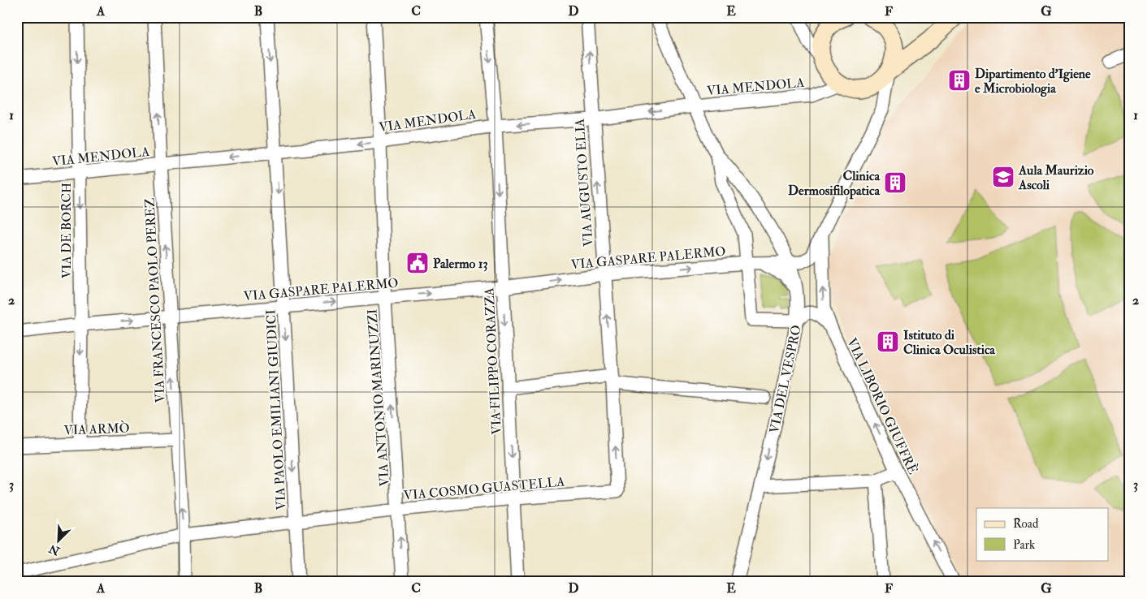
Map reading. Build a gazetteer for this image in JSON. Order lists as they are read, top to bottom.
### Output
{
  "streets": {
    "street": [
      "VIA MENDOLA",
      "VIA AUGUSTO ELIA",
      "VIA DE BORCH",
      "VIA GASPARE PALERMO",
      "VIA FRANCESCO PAOLO PEREZ",
      "VIA FILIPPO CORAZZA",
      "VIA DEL VESPRO",
      "VIA ANTONIO MARINUZZI",
      "VIA LIBORIO GIUFFRÈ",
      "VIA PAOLO EMILIANI GIUDICI",
      "VIA ARMÒ",
      "VIA COSMO GUASTELLA"
    ]
  },
  "crossings": [
    ["VIA MENDOLA", "VIA AUGUSTO ELIA"],
    ["VIA MENDOLA", "VIA DE BORCH"],
    ["VIA MENDOLA", "VIA FRANCESCO PAOLO PEREZ"],
    ["VIA MENDOLA", "VIA FILIPPO CORAZZA"],
    ["VIA MENDOLA", "VIA ANTONIO MARINUZZI"],
    ["VIA MENDOLA", "VIA PAOLO EMILIANI GIUDICI"],
    ["VIA AUGUSTO ELIA", "VIA GASPARE PALERMO"],
    ["VIA AUGUSTO ELIA", "VIA COSMO GUASTELLA"],
    ["VIA DE BORCH", "VIA GASPARE PALERMO"],
    ["VIA DE BORCH", "VIA ARMÒ"],
    ["VIA GASPARE PALERMO", "VIA FRANCESCO PAOLO PEREZ"],
    ["VIA GASPARE PALERMO", "VIA FILIPPO CORAZZA"],
    ["VIA GASPARE PALERMO", "VIA DEL VESPRO"],
    ["VIA GASPARE PALERMO", "VIA ANTONIO MARINUZZI"],
    ["VIA GASPARE PALERMO", "VIA PAOLO EMILIANI GIUDICI"],
    ["VIA FRANCESCO PAOLO PEREZ", "VIA ARMÒ"],
    ["VIA FRANCESCO PAOLO PEREZ", "VIA COSMO GUASTELLA"],
    ["VIA FILIPPO CORAZZA", "VIA COSMO GUASTELLA"],
    ["VIA ANTONIO MARINUZZI", "VIA COSMO GUASTELLA"],
    ["VIA PAOLO EMILIANI GIUDICI", "VIA COSMO GUASTELLA"]
  ],
  "one_way": [
    "VIA MENDOLA",
    "VIA AUGUSTO ELIA",
    "VIA DE BORCH",
    "VIA GASPARE PALERMO",
    "VIA FRANCESCO PAOLO PEREZ",
    "VIA FILIPPO CORAZZA",
    "VIA DEL VESPRO",
    "VIA ANTONIO MARINUZZI",
    "VIA PAOLO EMILIANI GIUDICI"
  ],
  "places": {
    "building": ["Dipartimento d'Igiene e Microbiologia", "Clinica Dermosifilopatica", "Istituto di Clinica Oculistica"],
    "school or university": ["Aula Maurizio Ascoli"],
    "public building": ["Palermo 13"]
  },
  "legend": ["Road", "Park"],
  "north": "bottom left",
  "grid": {
    "columns": [
      "A",
      "B",
      "C",
      "D",
      "E",
      "F",
      "G"
    ],
    "rows": ["1", "2", "3"]
  }
}
